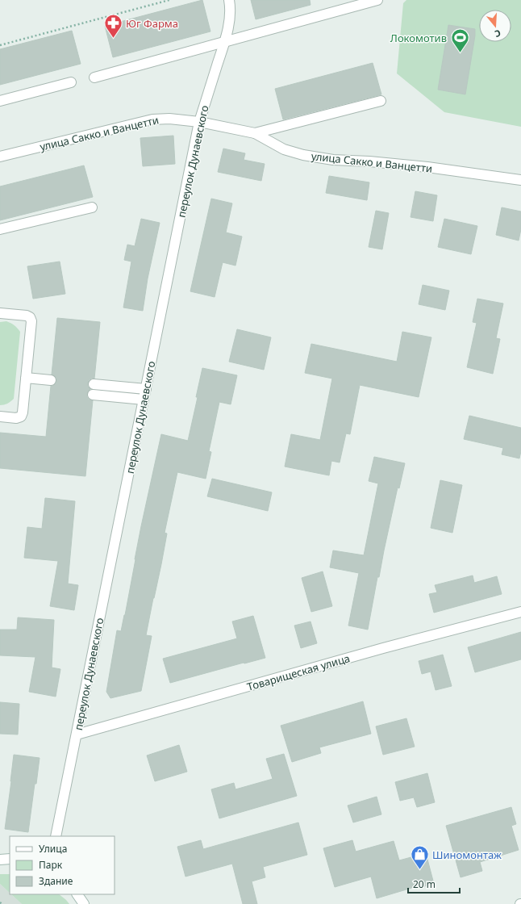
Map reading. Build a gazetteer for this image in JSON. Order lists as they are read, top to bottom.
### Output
{
  "streets": {
    "street": ["улица Сакко и Ванцетти", "переулок Дунаевского", "Товарищеская улица"]
  },
  "crossings": [
    ["улица Сакко и Ванцетти", "переулок Дунаевского"],
    ["переулок Дунаевского", "Товарищеская улица"]
  ],
  "places": {
    "pharmacy": ["Юг Фарма"],
    "sports": ["Локомотив"],
    "shop": ["Шиномонтаж"]
  },
  "legend": ["Улица", "Парк", "Здание"],
  "scale_bar": "20 m",
  "north": "bottom"
}
